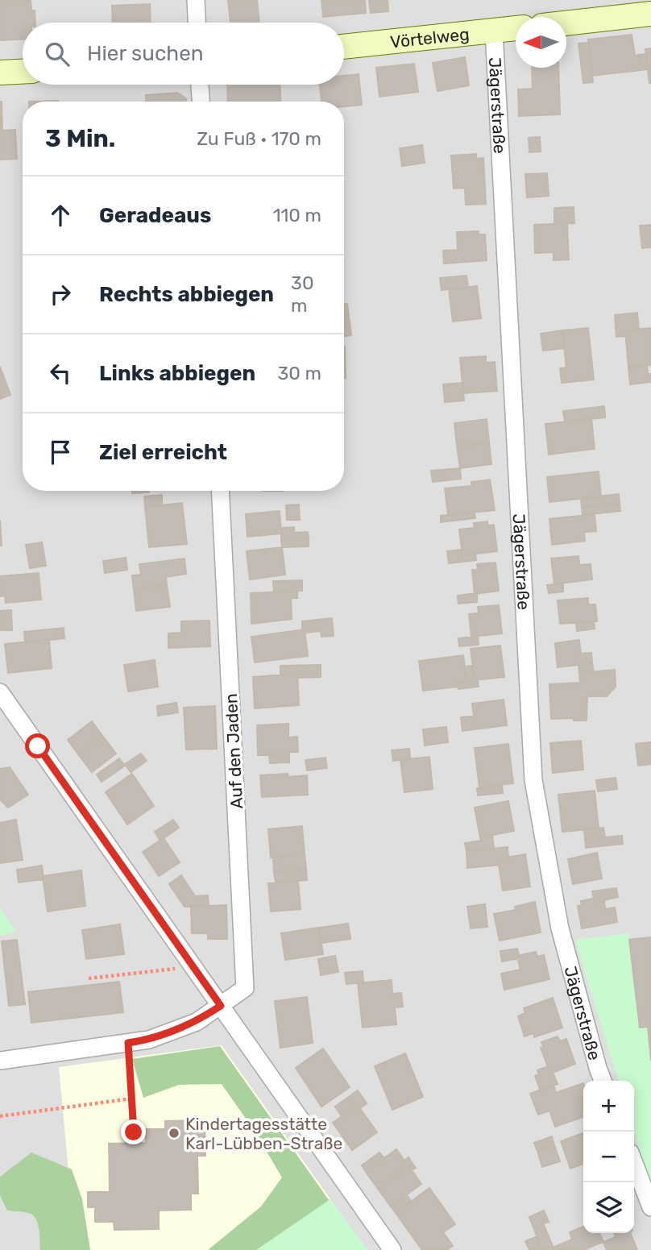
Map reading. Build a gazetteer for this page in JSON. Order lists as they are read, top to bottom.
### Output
{
  "streets": {
    "street": ["Vörtelweg", "Jägerstraße", "Auf den Jaden"]
  },
  "crossings": [
    ["Vörtelweg", "Jägerstraße"]
  ],
  "places": ["Kindertagesstätte Karl-Lübben-Straße"],
  "north": "left",
  "page": {
    "search": "Hier suchen",
    "heading": ["3 Min.", "Zu Fuß · 170 m"],
    "list": [
      ["Geradeaus", "110 m"],
      ["Rechts abbiegen", "30 m"],
      ["Links abbiegen", "30 m"],
      "Ziel erreicht"
    ],
    "map_buttons": ["+", "−"]
  }
}
